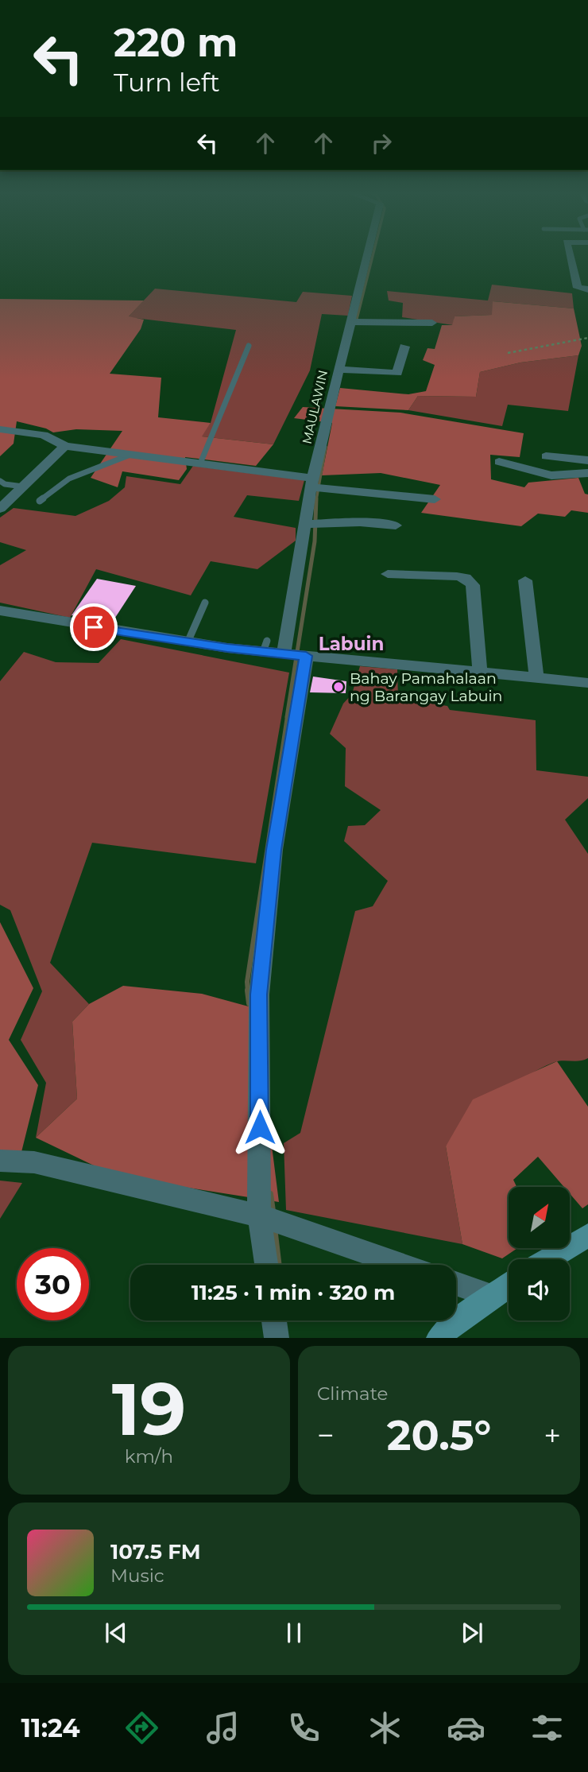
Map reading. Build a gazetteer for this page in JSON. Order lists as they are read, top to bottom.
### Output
{
  "streets": {
    "street": ["MAULAWIN"]
  },
  "districts": ["Labuin"],
  "places": ["Bahay Pamahalaan ng Barangay Labuin"],
  "north": "top right",
  "page": {
    "turn": ["220 m", "Turn left"],
    "limit": "30",
    "trip": "11:25 · 1 min · 320 m",
    "tile": [
      ["19", "km/h"],
      "Climate"
    ],
    "heat": ["−", "20.5°", "+"],
    "song": ["107.5 FM", "Music"],
    "tabs": "11:24"
  }
}
